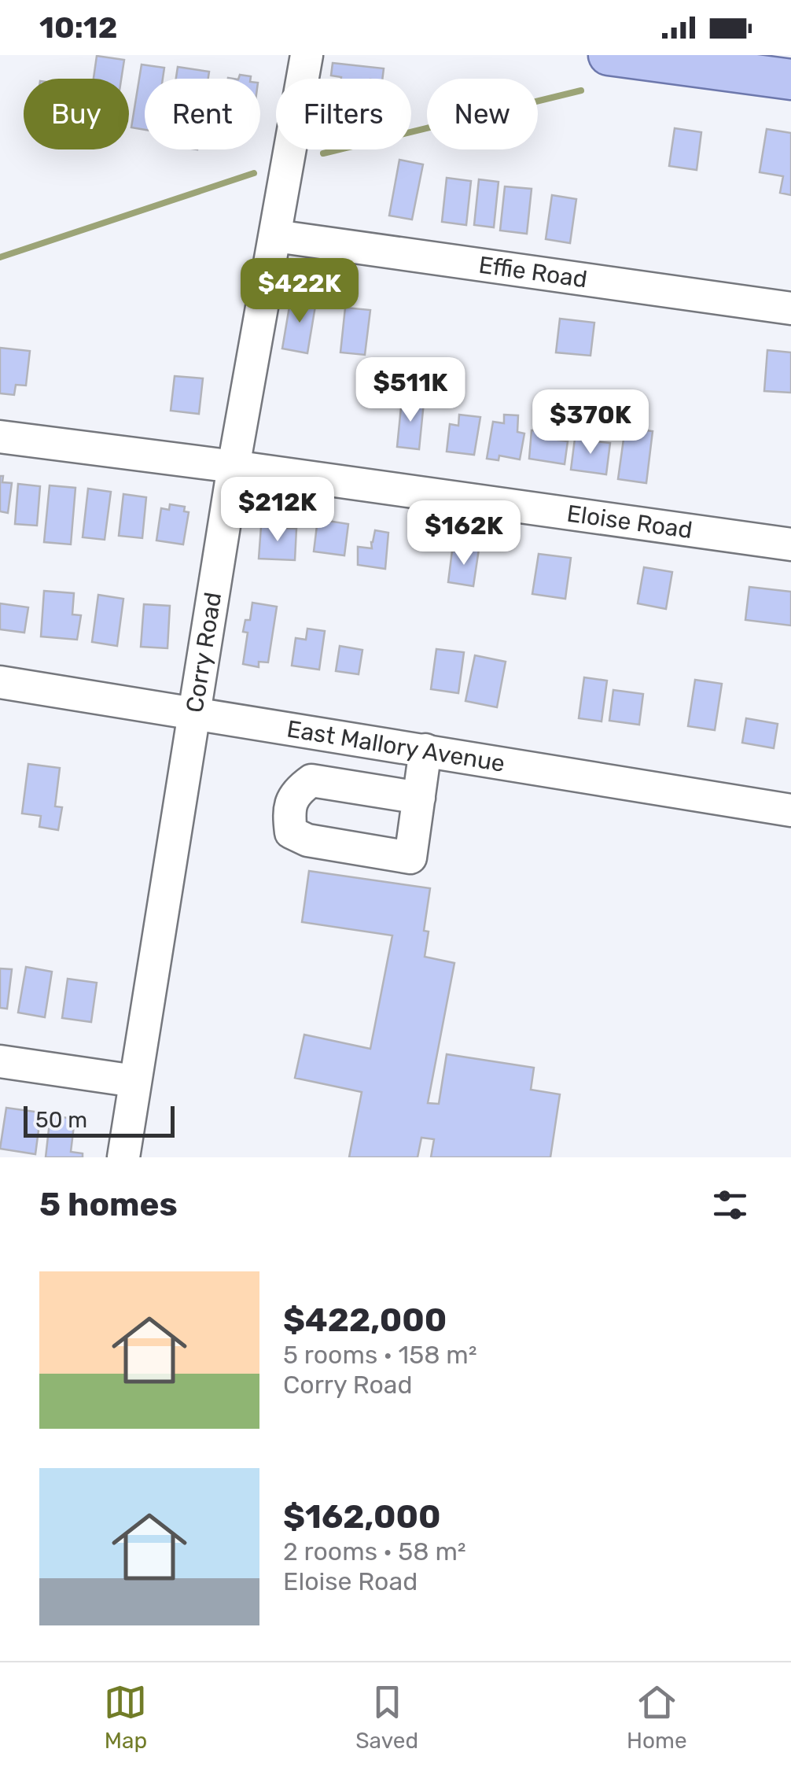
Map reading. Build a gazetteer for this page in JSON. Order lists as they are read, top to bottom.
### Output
{
  "streets": {
    "street": [
      "Effie Road",
      "Eloise Road",
      "Corry Road",
      "East Mallory Avenue"
    ]
  },
  "crossings": [
    ["Effie Road", "Corry Road"],
    ["Eloise Road", "Corry Road"],
    ["Corry Road", "East Mallory Avenue"]
  ],
  "scale_bar": "50 m",
  "page": {
    "status": "10:12",
    "chip": [
      "Buy",
      "Rent",
      "Filters",
      "New"
    ],
    "price": [
      "$422K",
      "$511K",
      "$370K",
      "$212K",
      "$162K"
    ],
    "scale": "50 m",
    "heading": "5 homes",
    "list": [
      {
        "name": "$422,000",
        "note": "5 rooms · 158 m² · Corry Road"
      },
      {
        "name": "$162,000",
        "note": "2 rooms · 58 m² · Eloise Road"
      }
    ],
    "tabs": ["Map", "Saved", "Home"]
  }
}
